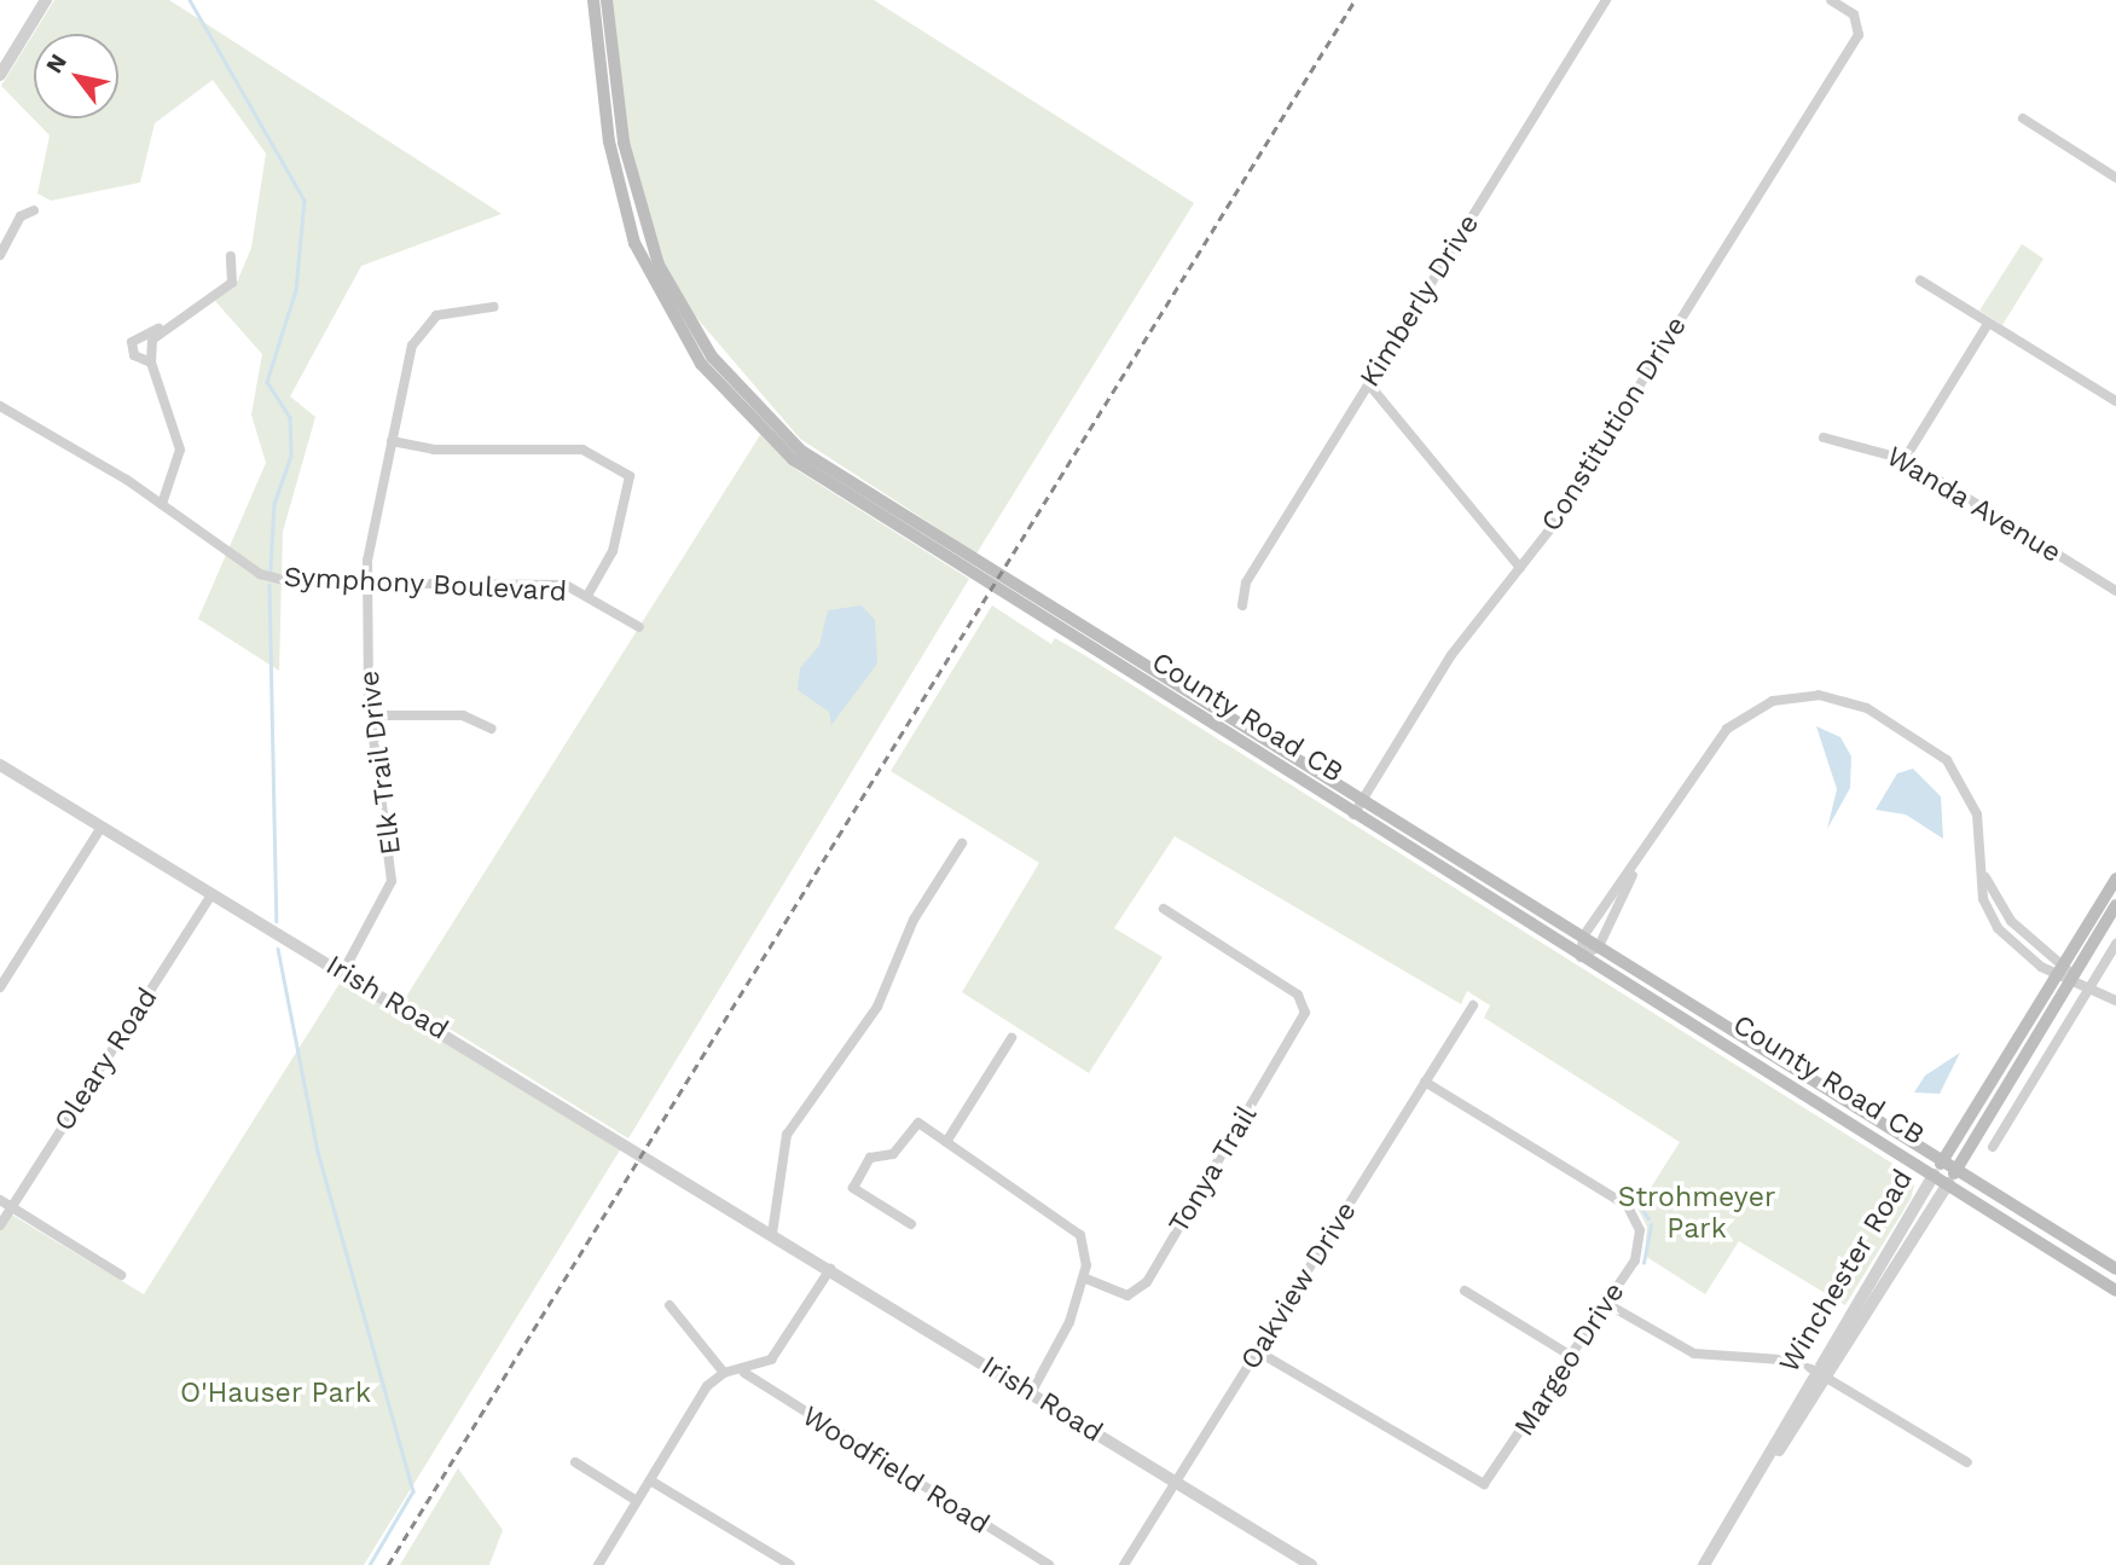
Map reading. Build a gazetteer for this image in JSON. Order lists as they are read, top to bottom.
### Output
{
  "streets": {
    "main road": ["County Road CB", "Winchester Road"],
    "street": [
      "Kimberly Drive",
      "Constitution Drive",
      "Wanda Avenue",
      "Symphony Boulevard",
      "Elk Trail Drive",
      "Irish Road",
      "Oleary Road",
      "Tonya Trail",
      "Oakview Drive",
      "Margeo Drive",
      "Woodfield Road"
    ]
  },
  "crossings": [
    ["Constitution Drive", "County Road CB"],
    ["Symphony Boulevard", "Elk Trail Drive"],
    ["County Road CB", "Winchester Road"],
    ["Elk Trail Drive", "Irish Road"],
    ["Irish Road", "Oleary Road"],
    ["Irish Road", "Oakview Drive"],
    ["Oakview Drive", "Margeo Drive"]
  ],
  "parks": ["Strohmeyer Park", "O'Hauser Park"],
  "north": "top left"
}
